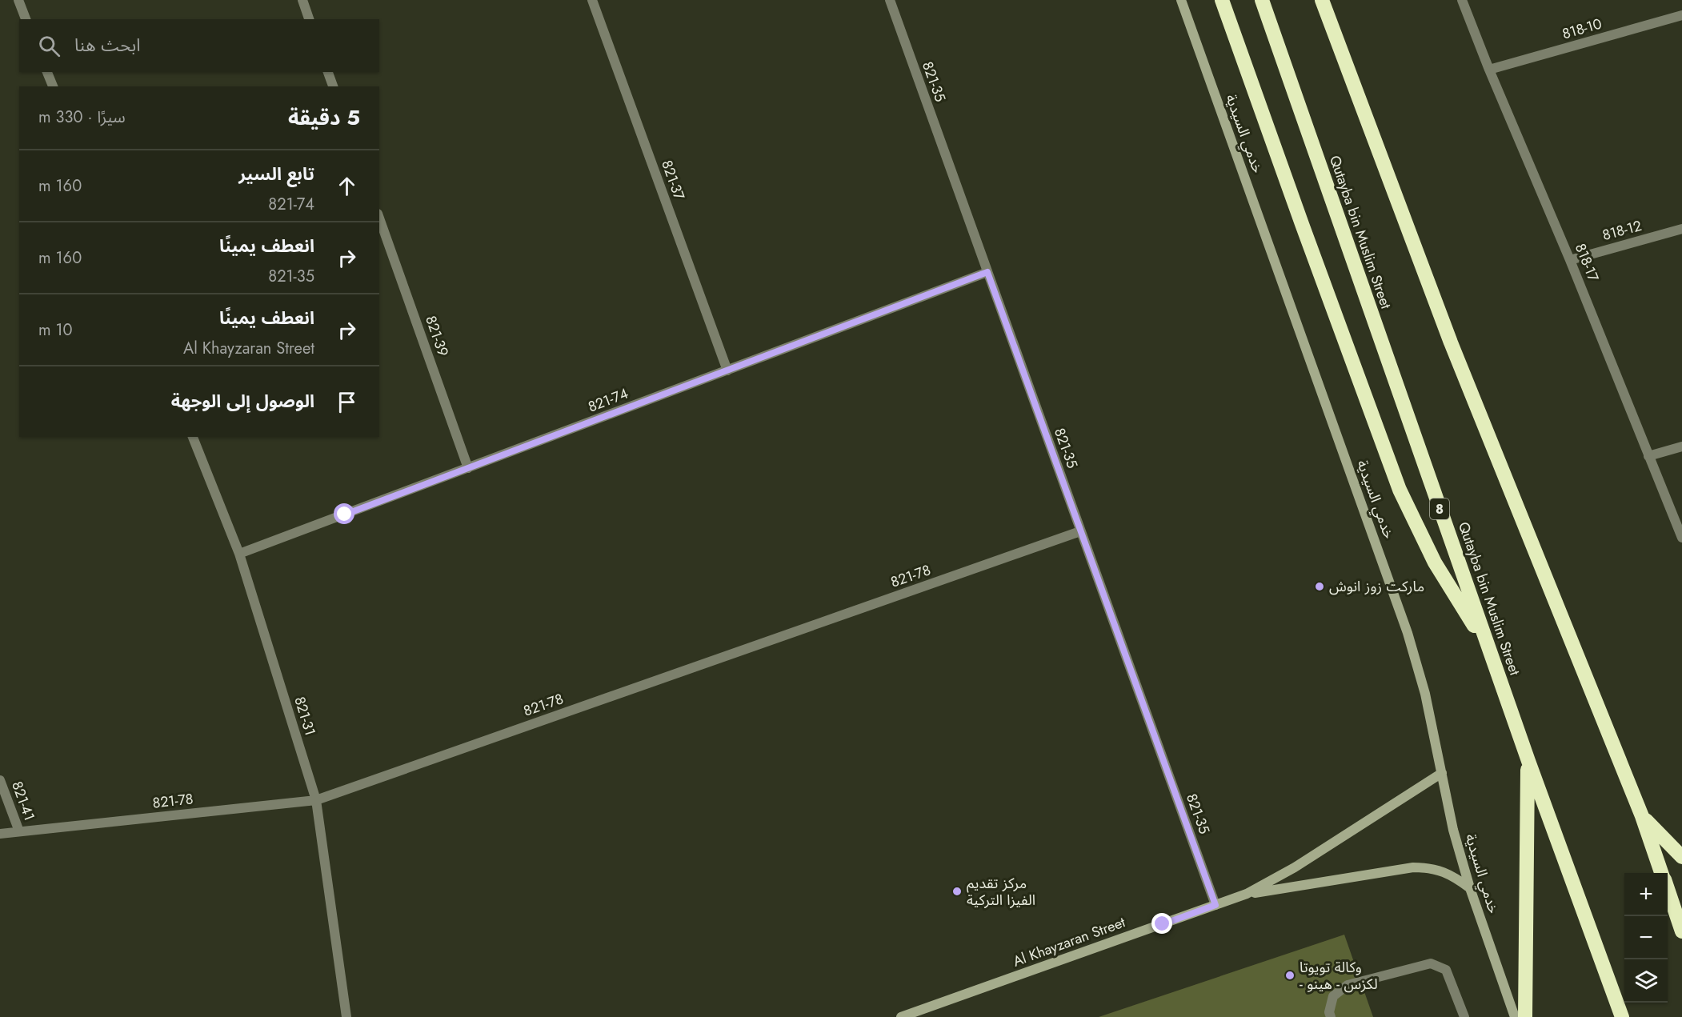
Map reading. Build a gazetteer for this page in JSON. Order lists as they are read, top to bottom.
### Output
{
  "streets": {
    "highway": ["Qutayba bin Muslim Street", "8"],
    "street": [
      "818-10",
      "821-35",
      "خدمي السيدية",
      "821-37",
      "818-12",
      "818-17",
      "821-39",
      "821-74",
      "821-78",
      "821-31",
      "821-41",
      "Al Khayzaran Street"
    ]
  },
  "crossings": [
    ["818-10", "818-17"],
    ["821-35", "821-74"],
    ["821-35", "821-78"],
    ["821-35", "Al Khayzaran Street"],
    ["821-37", "821-74"],
    ["818-12", "818-17"],
    ["821-39", "821-74"],
    ["821-74", "821-31"],
    ["821-78", "821-31"],
    ["821-78", "821-41"]
  ],
  "places": ["ماركت زوز انوش", "مركز تقديم الفيزا التركية", "وكالة تويوتا - لكزس - هينو"],
  "page": {
    "search": "ابحث هنا",
    "heading": ["5 دقيقة", "سيرًا · 330 m"],
    "list": [
      ["تابع السير", "821-74", "160 m"],
      ["انعطف يمينًا", "821-35", "160 m"],
      ["انعطف يمينًا", "Al Khayzaran Street", "10 m"],
      "الوصول إلى الوجهة"
    ],
    "map_buttons": ["+", "−"]
  }
}
